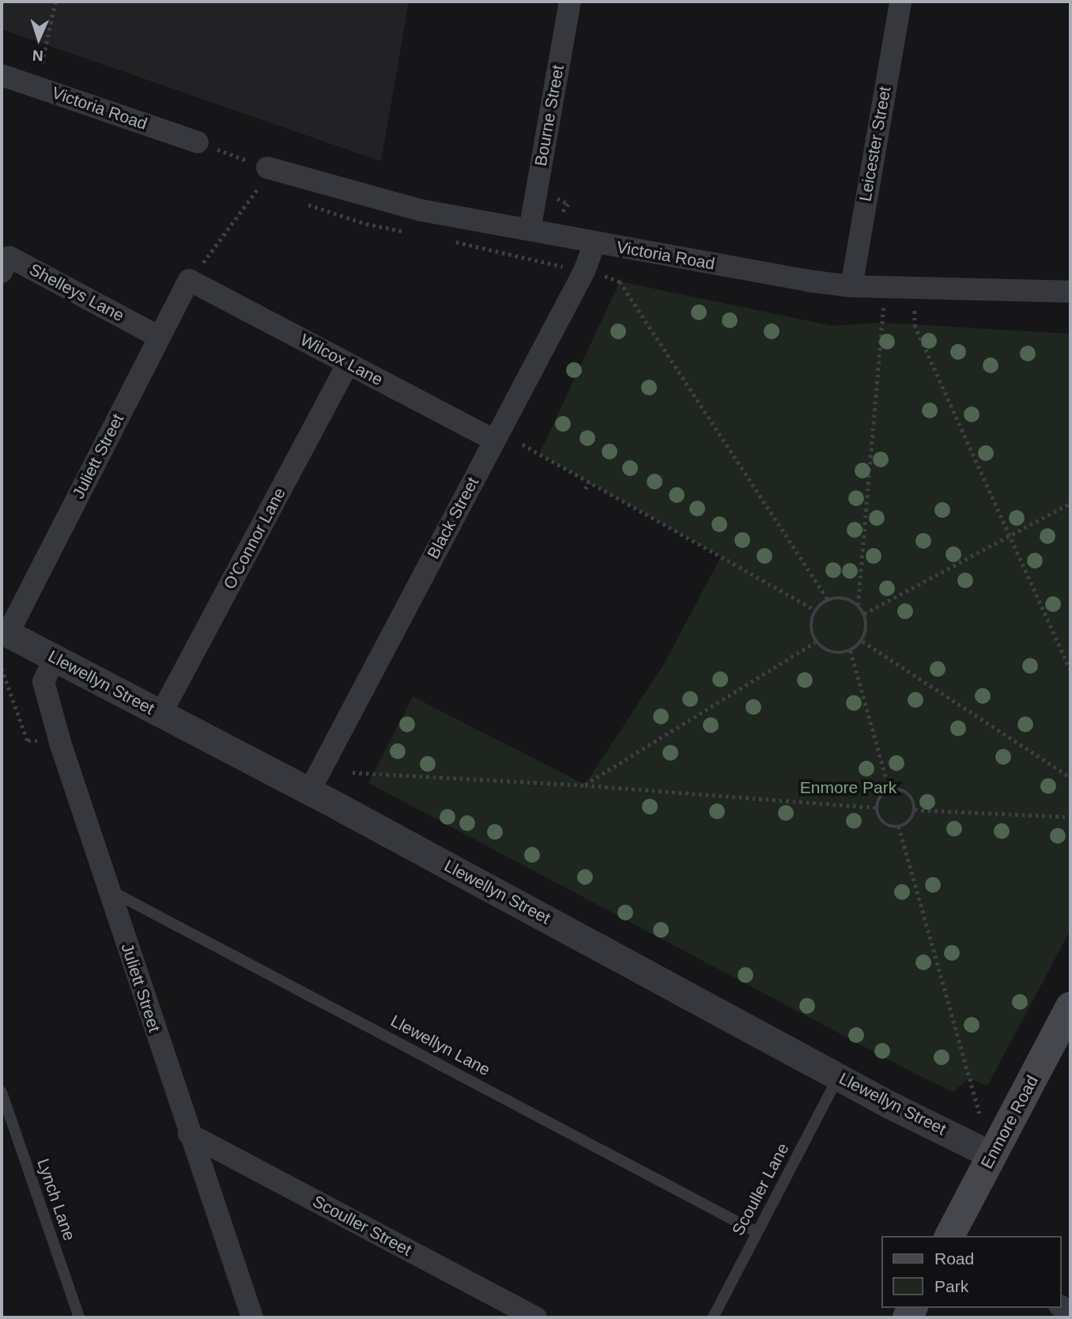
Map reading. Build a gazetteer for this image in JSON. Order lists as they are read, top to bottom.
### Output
{
  "streets": {
    "main road": ["Enmore Road"],
    "street": [
      "Victoria Road",
      "Bourne Street",
      "Leicester Street",
      "Shelleys Lane",
      "Wilcox Lane",
      "Juliett Street",
      "Black Street",
      "O'Connor Lane",
      "Llewellyn Street",
      "Scouller Street"
    ],
    "lane": ["Llewellyn Lane", "Scouller Lane", "Lynch Lane"]
  },
  "crossings": [
    ["Victoria Road", "Bourne Street"],
    ["Victoria Road", "Leicester Street"],
    ["Victoria Road", "Black Street"],
    ["Shelleys Lane", "Juliett Street"],
    ["Wilcox Lane", "Juliett Street"],
    ["Wilcox Lane", "Black Street"],
    ["Wilcox Lane", "O'Connor Lane"],
    ["Juliett Street", "Llewellyn Street"],
    ["Juliett Street", "Llewellyn Lane"],
    ["Juliett Street", "Scouller Street"],
    ["Black Street", "Llewellyn Street"],
    ["O'Connor Lane", "Llewellyn Street"],
    ["Llewellyn Street", "Enmore Road"],
    ["Llewellyn Street", "Scouller Lane"],
    ["Llewellyn Lane", "Scouller Lane"]
  ],
  "parks": ["Enmore Park"],
  "legend": ["Road", "Park"],
  "north": "bottom"
}
